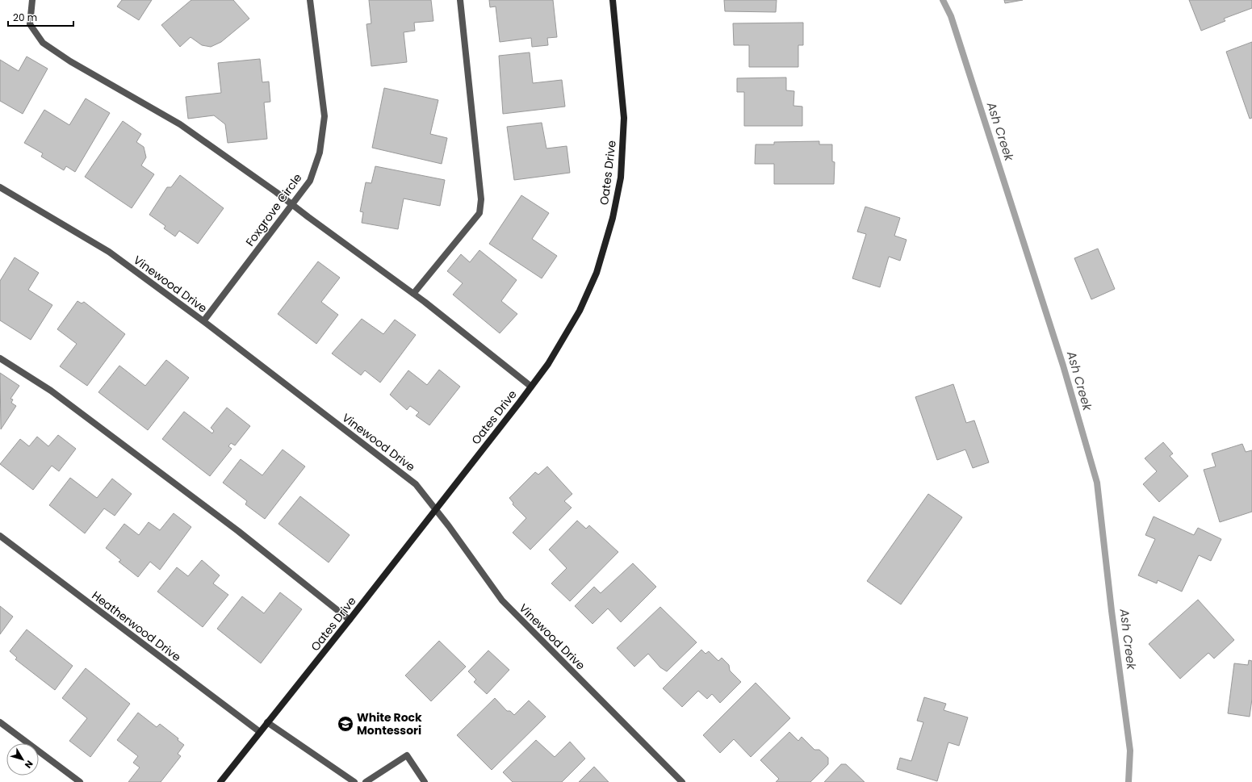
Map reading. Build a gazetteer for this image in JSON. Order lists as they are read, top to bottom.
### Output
{
  "streets": {
    "street": [
      "Oates Drive",
      "Foxgrove Circle",
      "Vinewood Drive",
      "Heatherwood Drive"
    ]
  },
  "crossings": [
    ["Oates Drive", "Vinewood Drive"],
    ["Oates Drive", "Heatherwood Drive"],
    ["Foxgrove Circle", "Vinewood Drive"]
  ],
  "water": ["Ash Creek"],
  "places": {
    "school or university": ["White Rock Montessori"]
  },
  "scale_bar": "20 m",
  "north": "bottom right"
}
